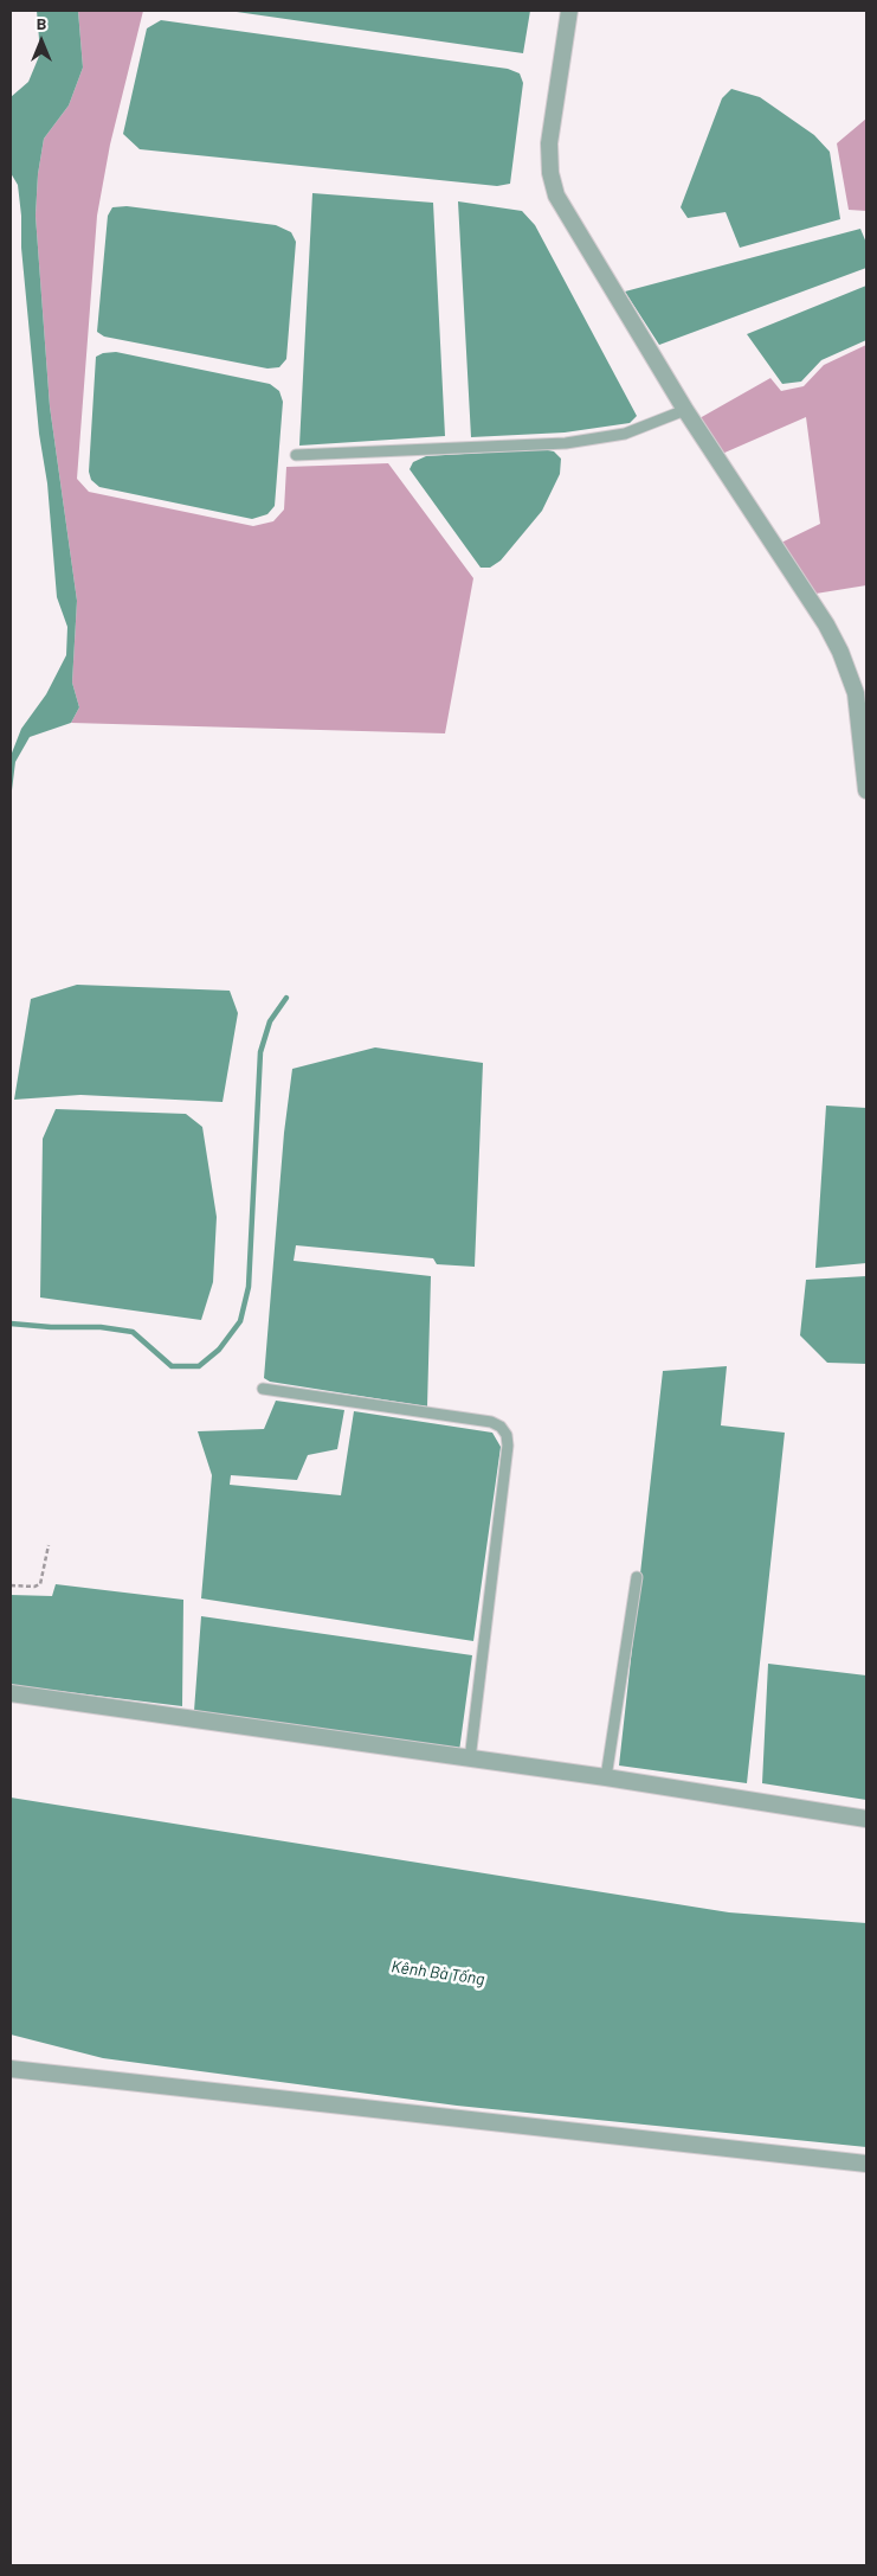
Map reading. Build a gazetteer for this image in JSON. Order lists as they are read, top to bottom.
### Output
{
  "water": ["Kênh Bà Tống"],
  "north": "top"
}
